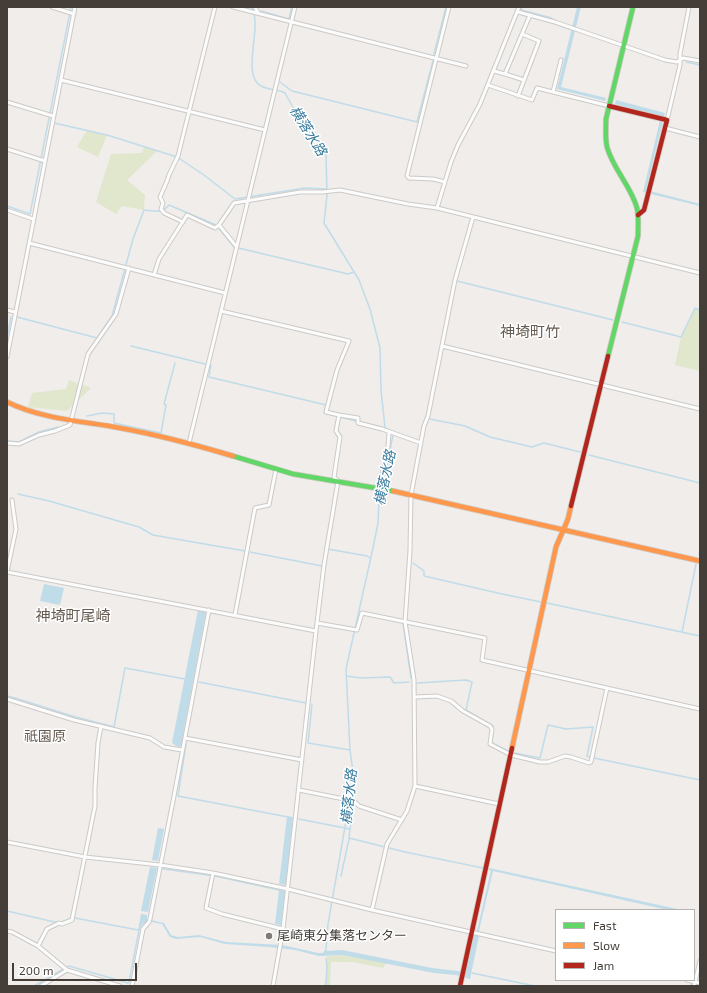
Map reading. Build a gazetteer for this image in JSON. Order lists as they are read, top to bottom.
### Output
{
  "districts": ["神埼町竹", "神埼町尾崎", "祇園原"],
  "water": ["横落水路"],
  "places": ["尾崎東分集落センター"],
  "legend": ["Fast", "Slow", "Jam"],
  "scale_bar": "200 m"
}
